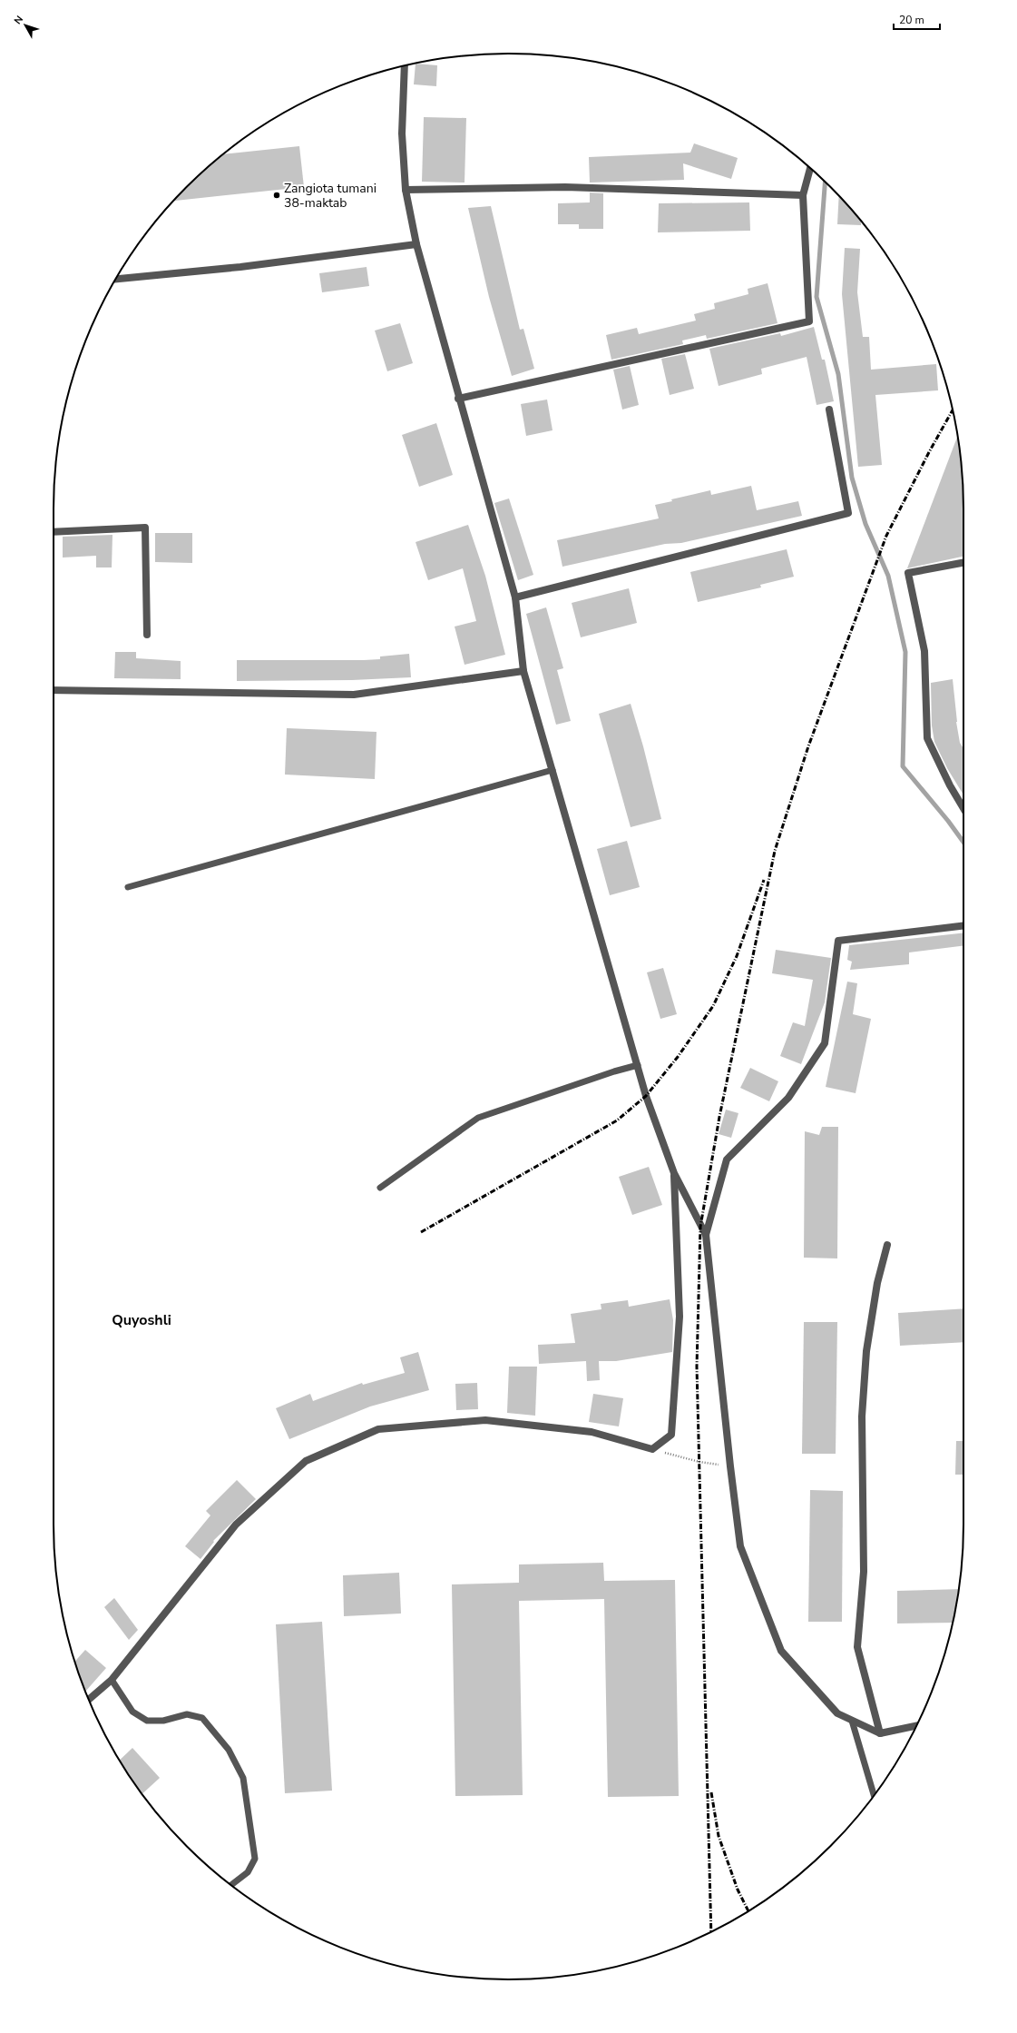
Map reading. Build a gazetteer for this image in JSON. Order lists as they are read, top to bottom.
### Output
{
  "districts": ["Quyoshli"],
  "places": ["Zangiota tumani 38-maktab"],
  "scale_bar": "20 m",
  "north": "top left"
}
